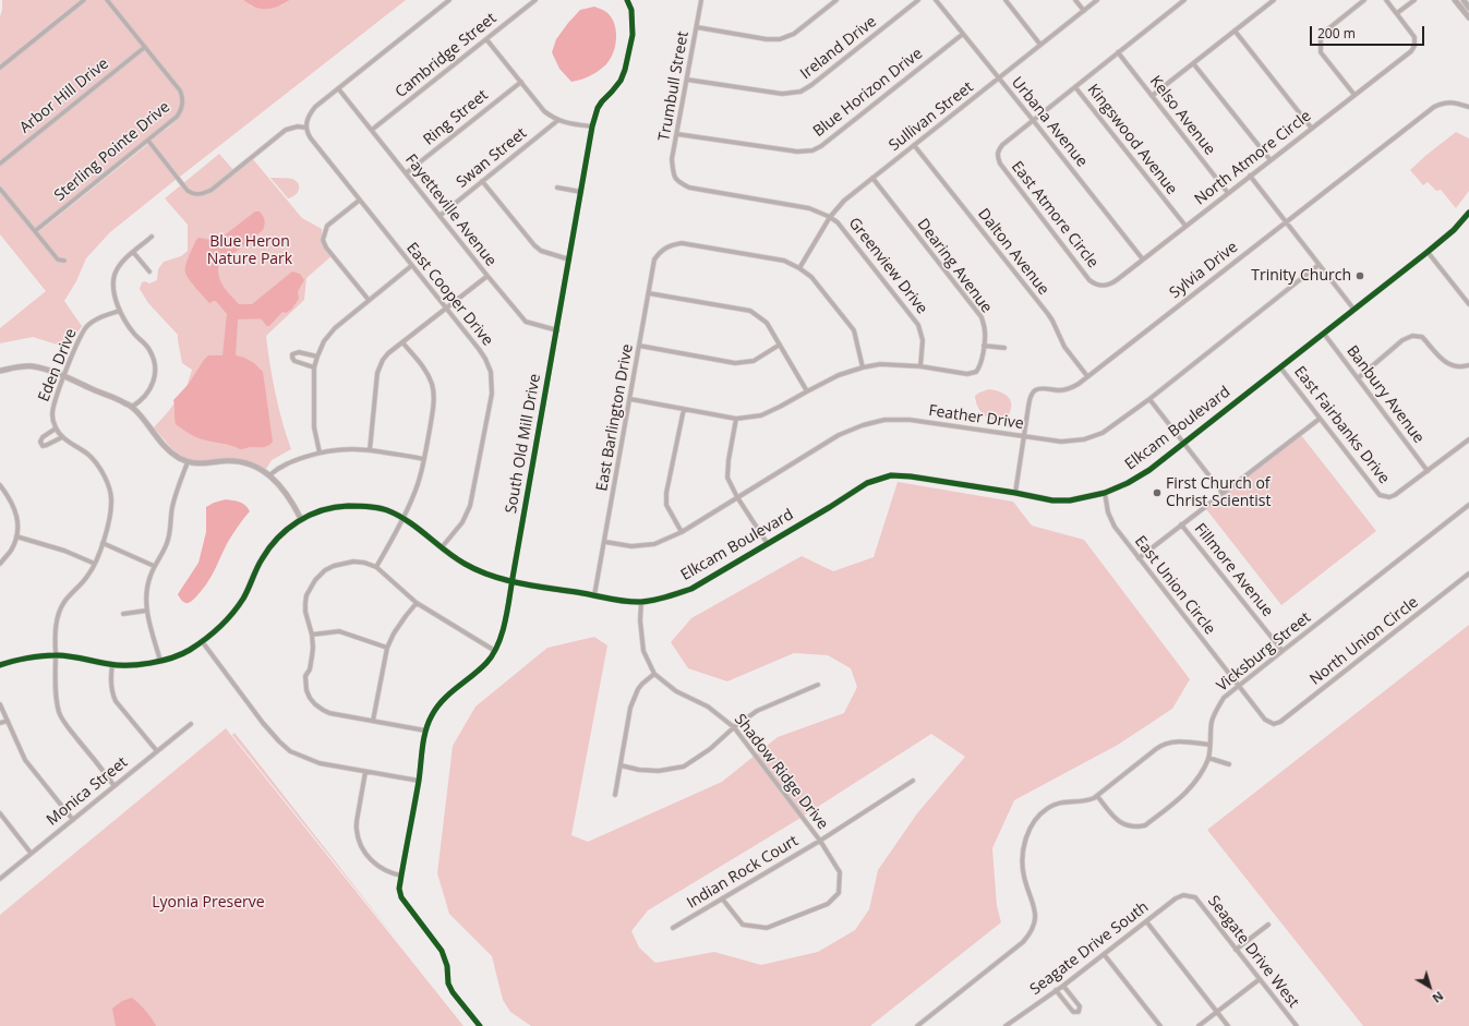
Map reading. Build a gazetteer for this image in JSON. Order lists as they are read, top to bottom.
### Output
{
  "streets": {
    "street": [
      "Ireland Drive",
      "Cambridge Street",
      "Trumbull Street",
      "Blue Horizon Drive",
      "Arbor Hill Drive",
      "Kelso Avenue",
      "Sullivan Street",
      "Ring Street",
      "Urbana Avenue",
      "Kingswood Avenue",
      "Sterling Pointe Drive",
      "Swan Street",
      "North Atmore Circle",
      "Fayetteville Avenue",
      "East Atmore Circle",
      "Dalton Avenue",
      "Greenview Drive",
      "Dearing Avenue",
      "Sylvia Drive",
      "East Cooper Drive",
      "Eden Drive",
      "Banbury Avenue",
      "East Barlington Drive",
      "Feather Drive",
      "East Fairbanks Drive",
      "Elkcam Boulevard",
      "South Old Mill Drive",
      "Fillmore Avenue",
      "East Union Circle",
      "North Union Circle",
      "Vicksburg Street",
      "Shadow Ridge Drive",
      "Monica Street",
      "Indian Rock Court",
      "Seagate Drive South",
      "Seagate Drive West"
    ]
  },
  "crossings": [
    ["Ireland Drive", "Trumbull Street"],
    ["Cambridge Street", "Fayetteville Avenue"],
    ["Trumbull Street", "Blue Horizon Drive"],
    ["Trumbull Street", "Greenview Drive"],
    ["Blue Horizon Drive", "Urbana Avenue"],
    ["Arbor Hill Drive", "Sterling Pointe Drive"],
    ["Kelso Avenue", "North Atmore Circle"],
    ["Sullivan Street", "Urbana Avenue"],
    ["Sullivan Street", "Dalton Avenue"],
    ["Sullivan Street", "Greenview Drive"],
    ["Sullivan Street", "Dearing Avenue"],
    ["Sullivan Street", "East Barlington Drive"],
    ["Ring Street", "Fayetteville Avenue"],
    ["Urbana Avenue", "North Atmore Circle"],
    ["Urbana Avenue", "East Atmore Circle"],
    ["Kingswood Avenue", "North Atmore Circle"],
    ["Swan Street", "Fayetteville Avenue"],
    ["North Atmore Circle", "East Atmore Circle"],
    ["Fayetteville Avenue", "South Old Mill Drive"],
    ["Dalton Avenue", "Sylvia Drive"],
    ["Greenview Drive", "Dearing Avenue"],
    ["Sylvia Drive", "Feather Drive"],
    ["Sylvia Drive", "Elkcam Boulevard"],
    ["East Cooper Drive", "Elkcam Boulevard"],
    ["Banbury Avenue", "East Fairbanks Drive"],
    ["Banbury Avenue", "Elkcam Boulevard"],
    ["East Barlington Drive", "Feather Drive"],
    ["East Barlington Drive", "Elkcam Boulevard"],
    ["East Fairbanks Drive", "Elkcam Boulevard"],
    ["Elkcam Boulevard", "South Old Mill Drive"],
    ["Elkcam Boulevard", "East Union Circle"],
    ["Elkcam Boulevard", "Shadow Ridge Drive"],
    ["Fillmore Avenue", "Vicksburg Street"],
    ["East Union Circle", "North Union Circle"],
    ["East Union Circle", "Vicksburg Street"],
    ["Shadow Ridge Drive", "Indian Rock Court"],
    ["Seagate Drive South", "Seagate Drive West"]
  ],
  "parks": ["Blue Heron Nature Park", "Lyonia Preserve"],
  "places": ["Trinity Church", "First Church of Christ Scientist"],
  "scale_bar": "200 m",
  "north": "bottom right"
}
